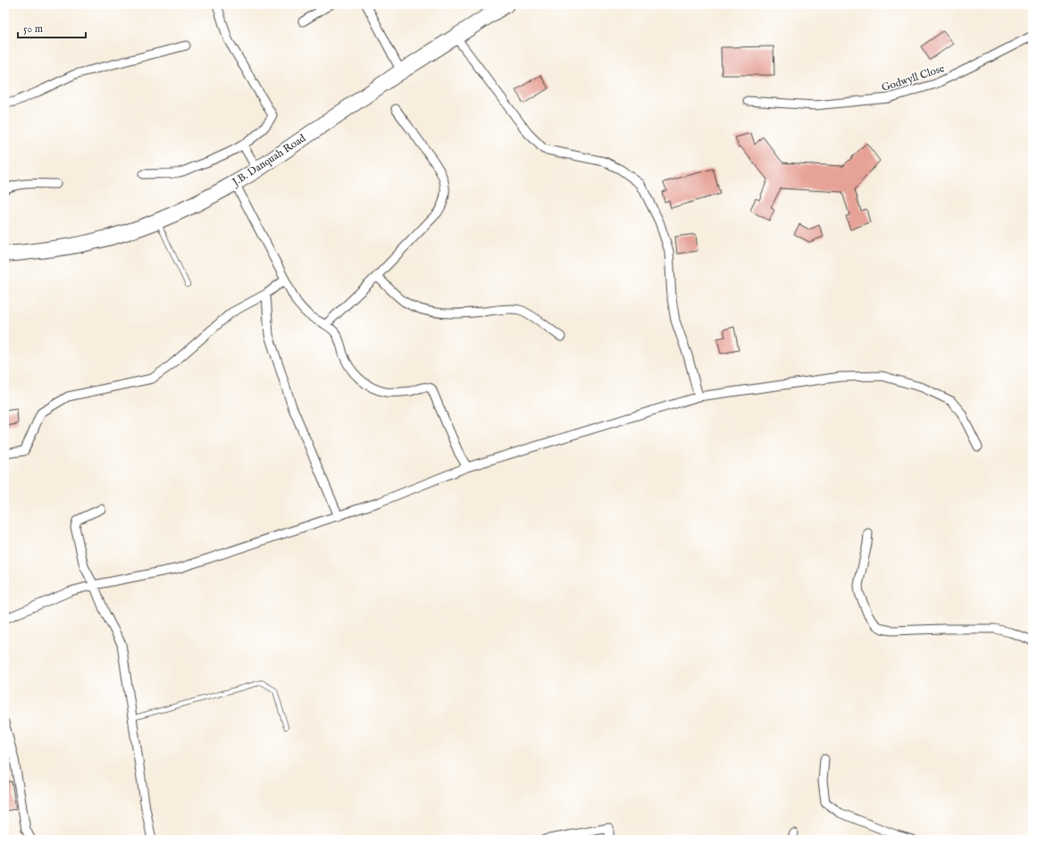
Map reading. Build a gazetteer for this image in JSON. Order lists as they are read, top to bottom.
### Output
{
  "streets": {
    "highway": ["J.B. Danquah Road"],
    "street": ["Godwyll Close"]
  },
  "scale_bar": "50 m"
}
